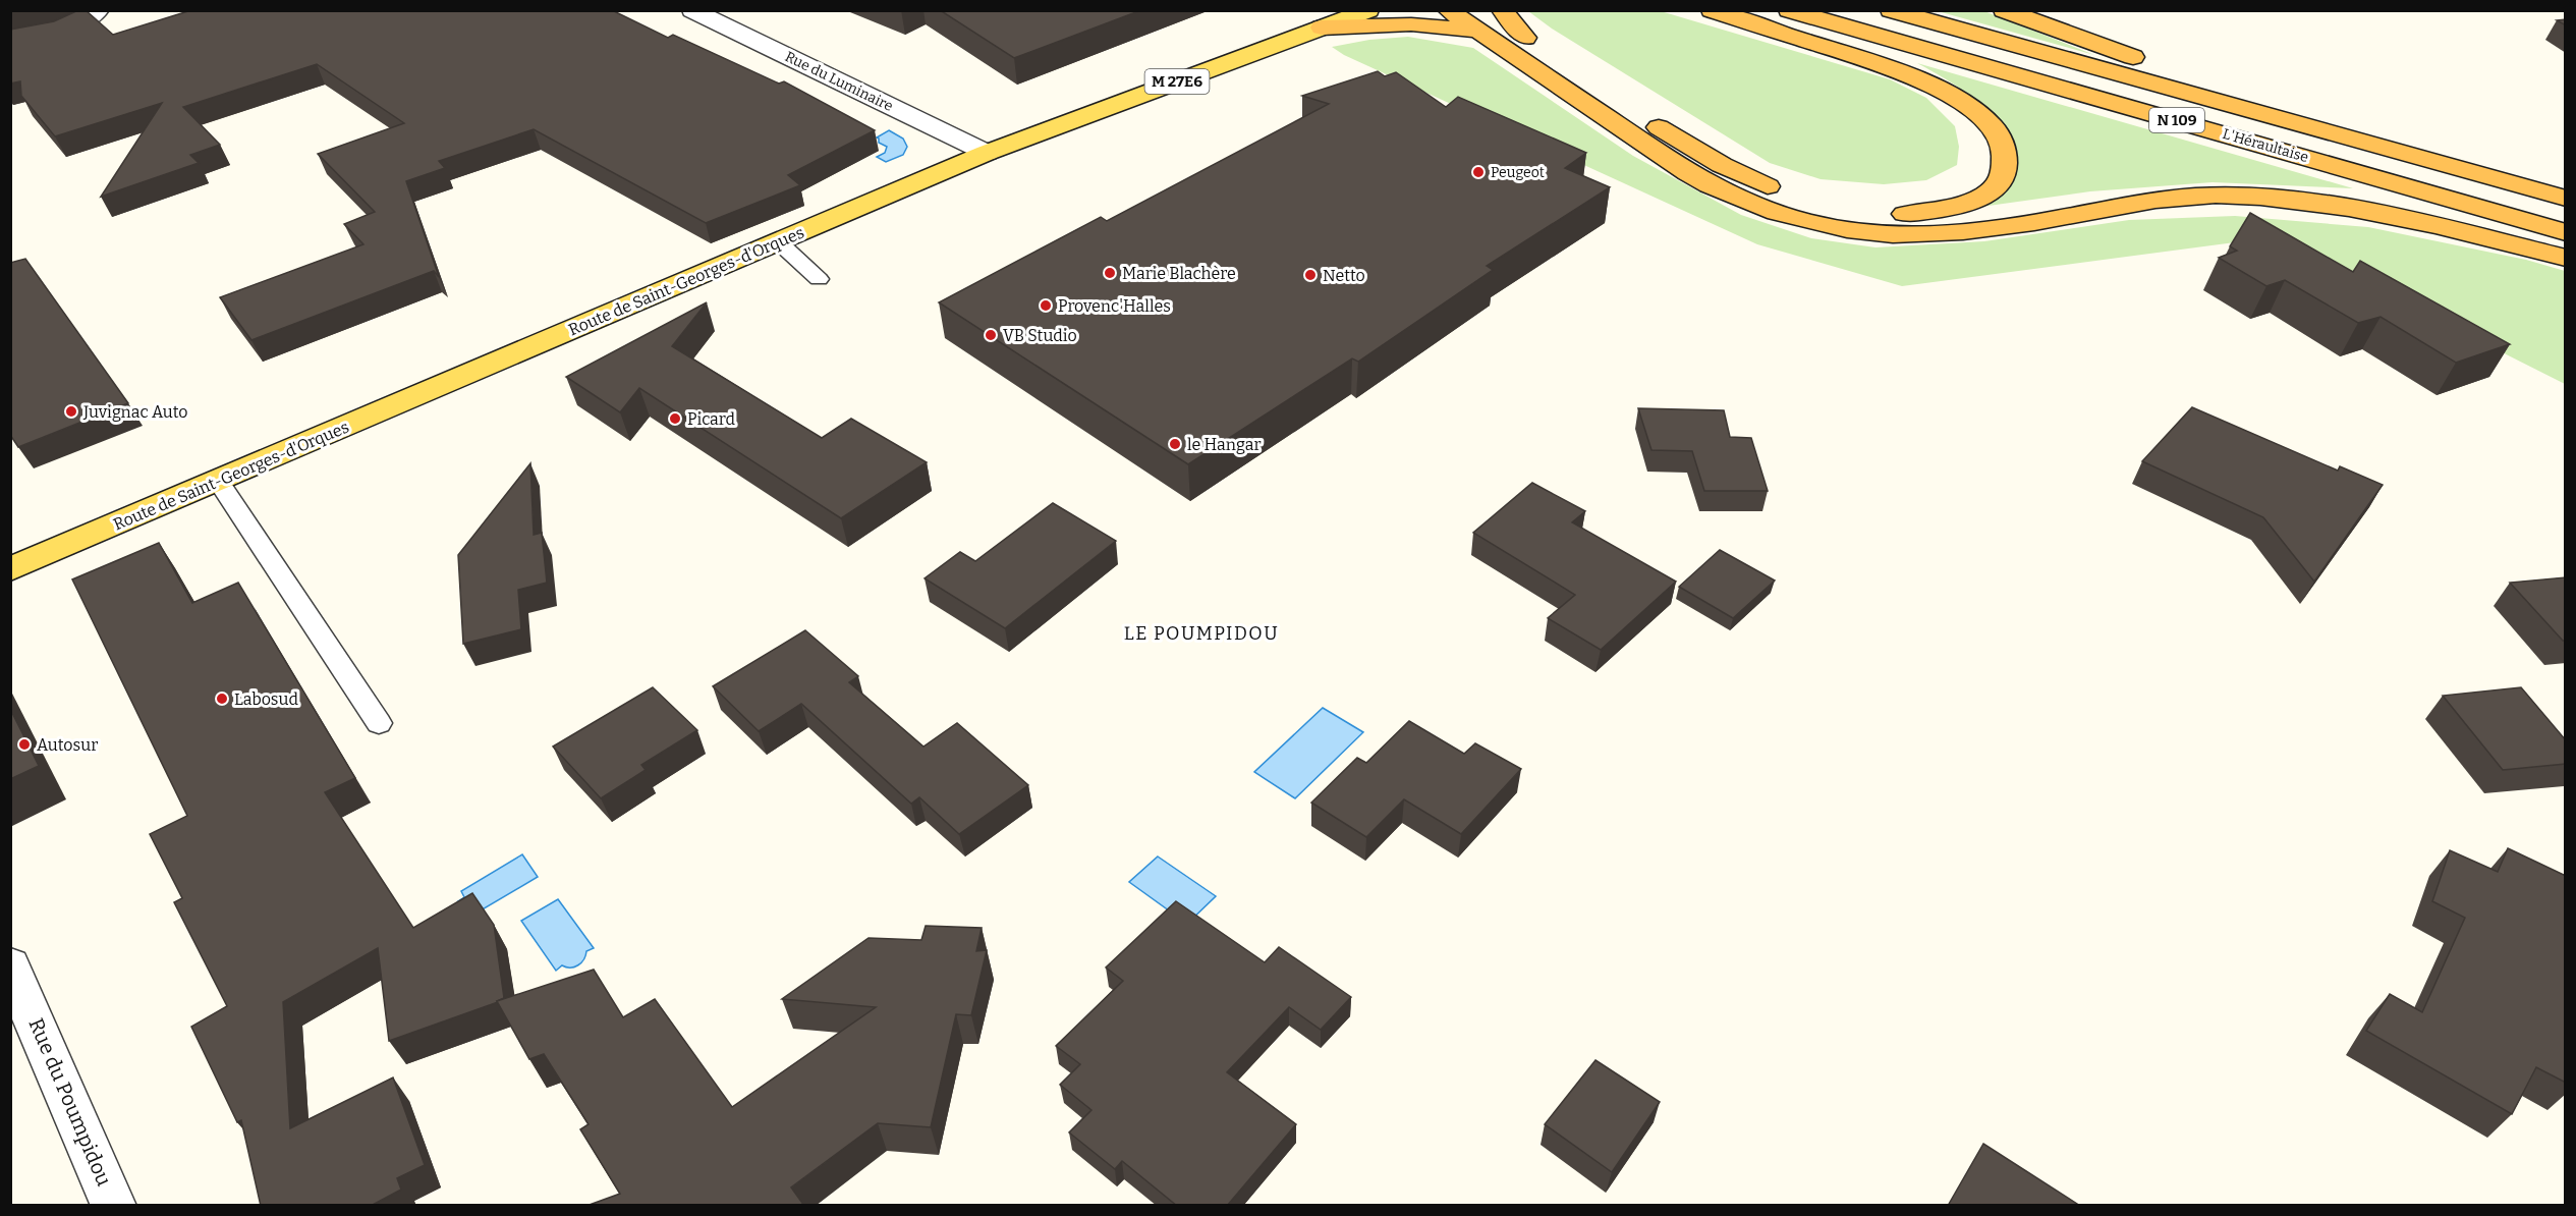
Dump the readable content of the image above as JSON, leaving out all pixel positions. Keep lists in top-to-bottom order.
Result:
{
  "streets": {
    "highway": ["N 109", "L'Héraultaise"],
    "main road": ["M 27E6", "Route de Saint-Georges-d'Orques"],
    "street": ["Rue du Luminaire", "Rue du Poumpidou"]
  },
  "crossings": [
    ["Rue du Luminaire", "Route de Saint-Georges-d'Orques"]
  ],
  "districts": ["LE POUMPIDOU"],
  "places": [
    "Peugeot",
    "Marie Blachère",
    "Netto",
    "Provenc'Halles",
    "VB Studio",
    "Juvignac Auto",
    "Picard",
    "le Hangar",
    "Labosud",
    "Autosur"
  ]
}
